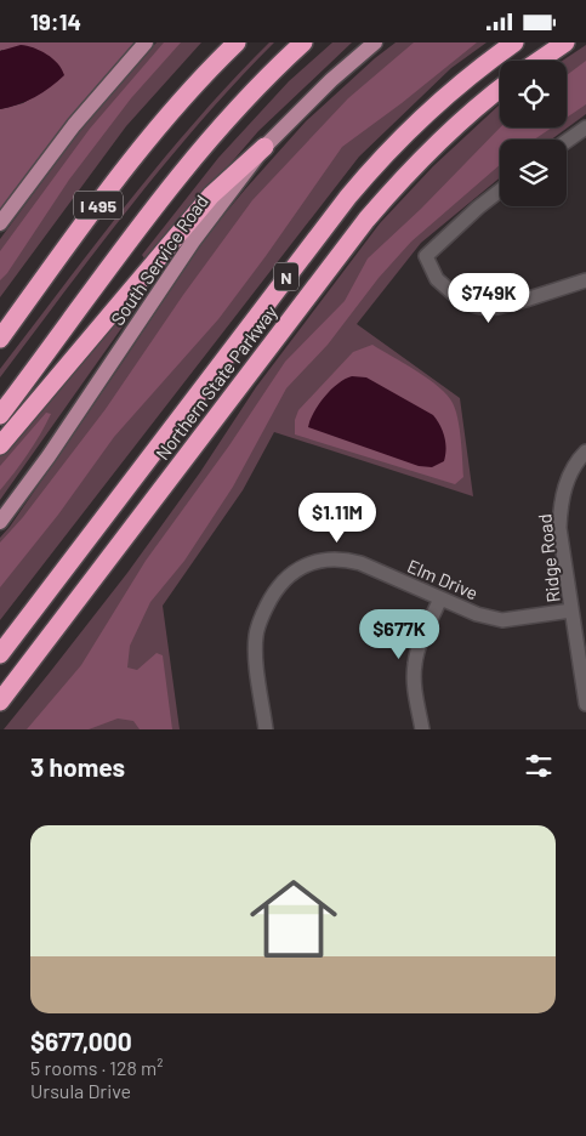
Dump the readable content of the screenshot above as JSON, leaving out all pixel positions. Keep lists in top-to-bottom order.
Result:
{
  "streets": {
    "highway": ["I 495", "N", "Northern State Parkway"],
    "main road": ["South Service Road"],
    "street": ["Ridge Road", "Elm Drive"]
  },
  "crossings": [
    ["Ridge Road", "Elm Drive"]
  ],
  "page": {
    "status": "19:14",
    "price": ["$749K", "$1.11M", "$677K"],
    "heading": "3 homes",
    "list": [
      {
        "name": "$677,000",
        "note": "5 rooms · 128 m² · Ursula Drive"
      }
    ]
  }
}
